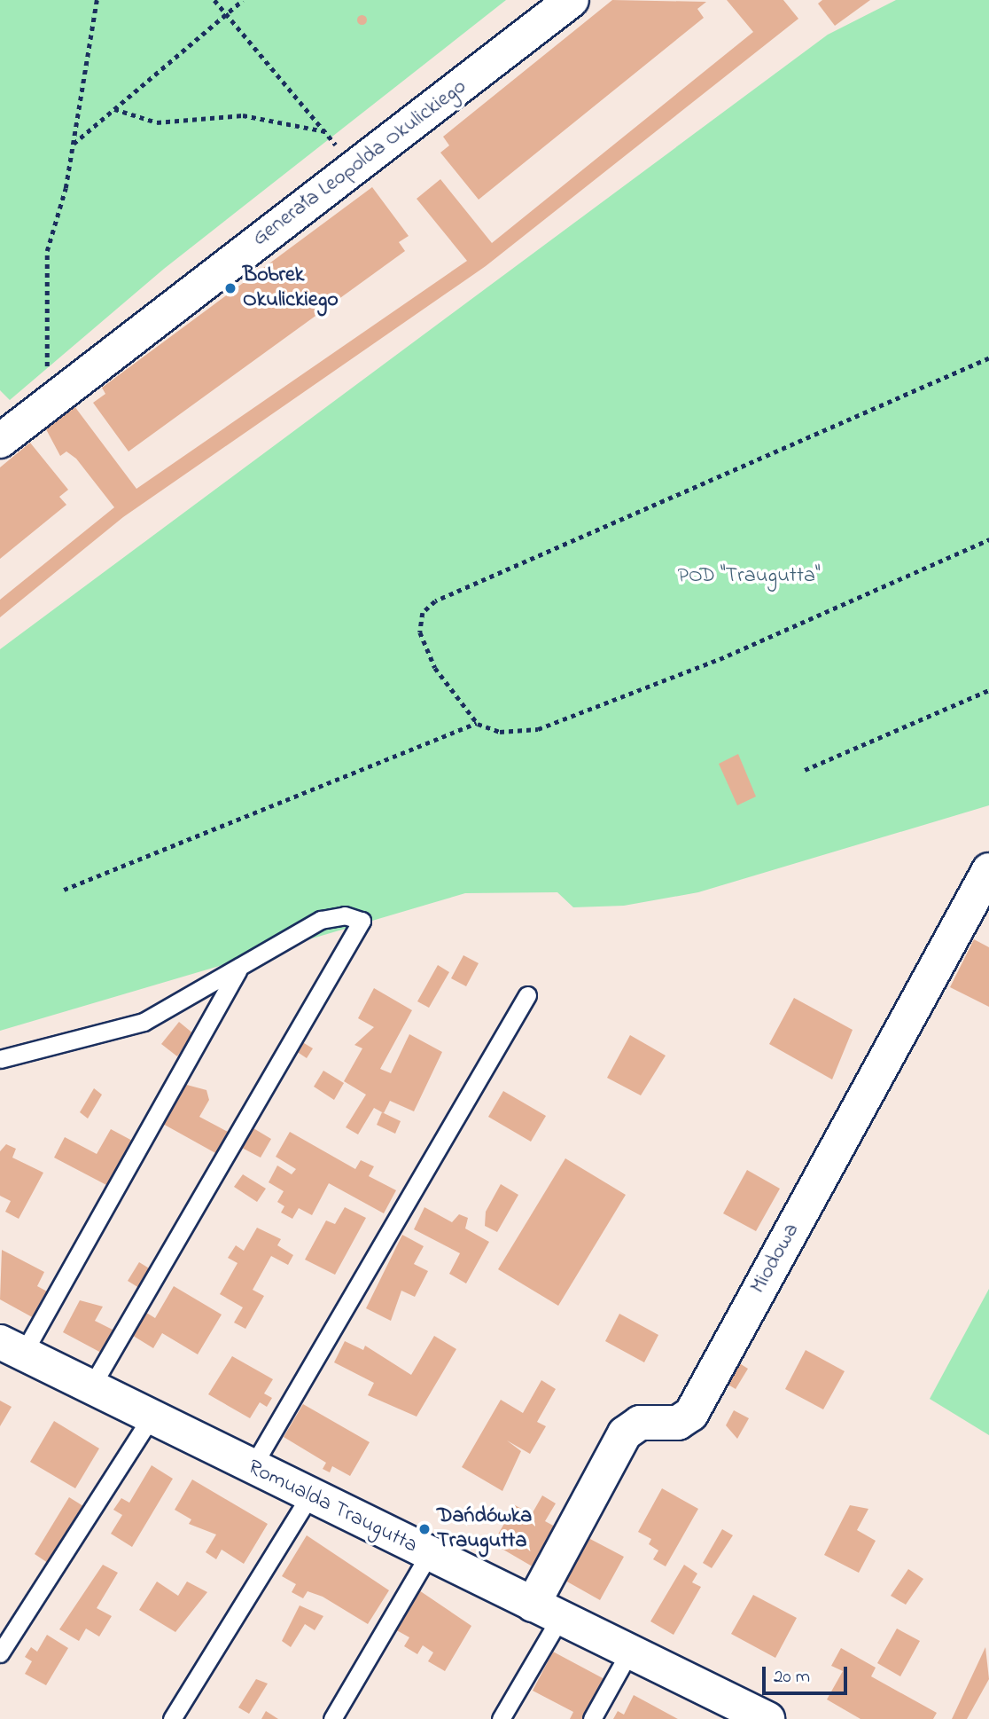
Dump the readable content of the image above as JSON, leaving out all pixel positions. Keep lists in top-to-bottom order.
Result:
{
  "streets": {
    "street": ["Generała Leopolda Okulickiego", "Miodowa", "Romualda Traugutta"]
  },
  "crossings": [
    ["Miodowa", "Romualda Traugutta"]
  ],
  "parks": ["POD \"Traugutta\""],
  "places": ["Bobrek Okulickiego", "Dańdówka Traugutta"],
  "scale_bar": "20 m"
}
